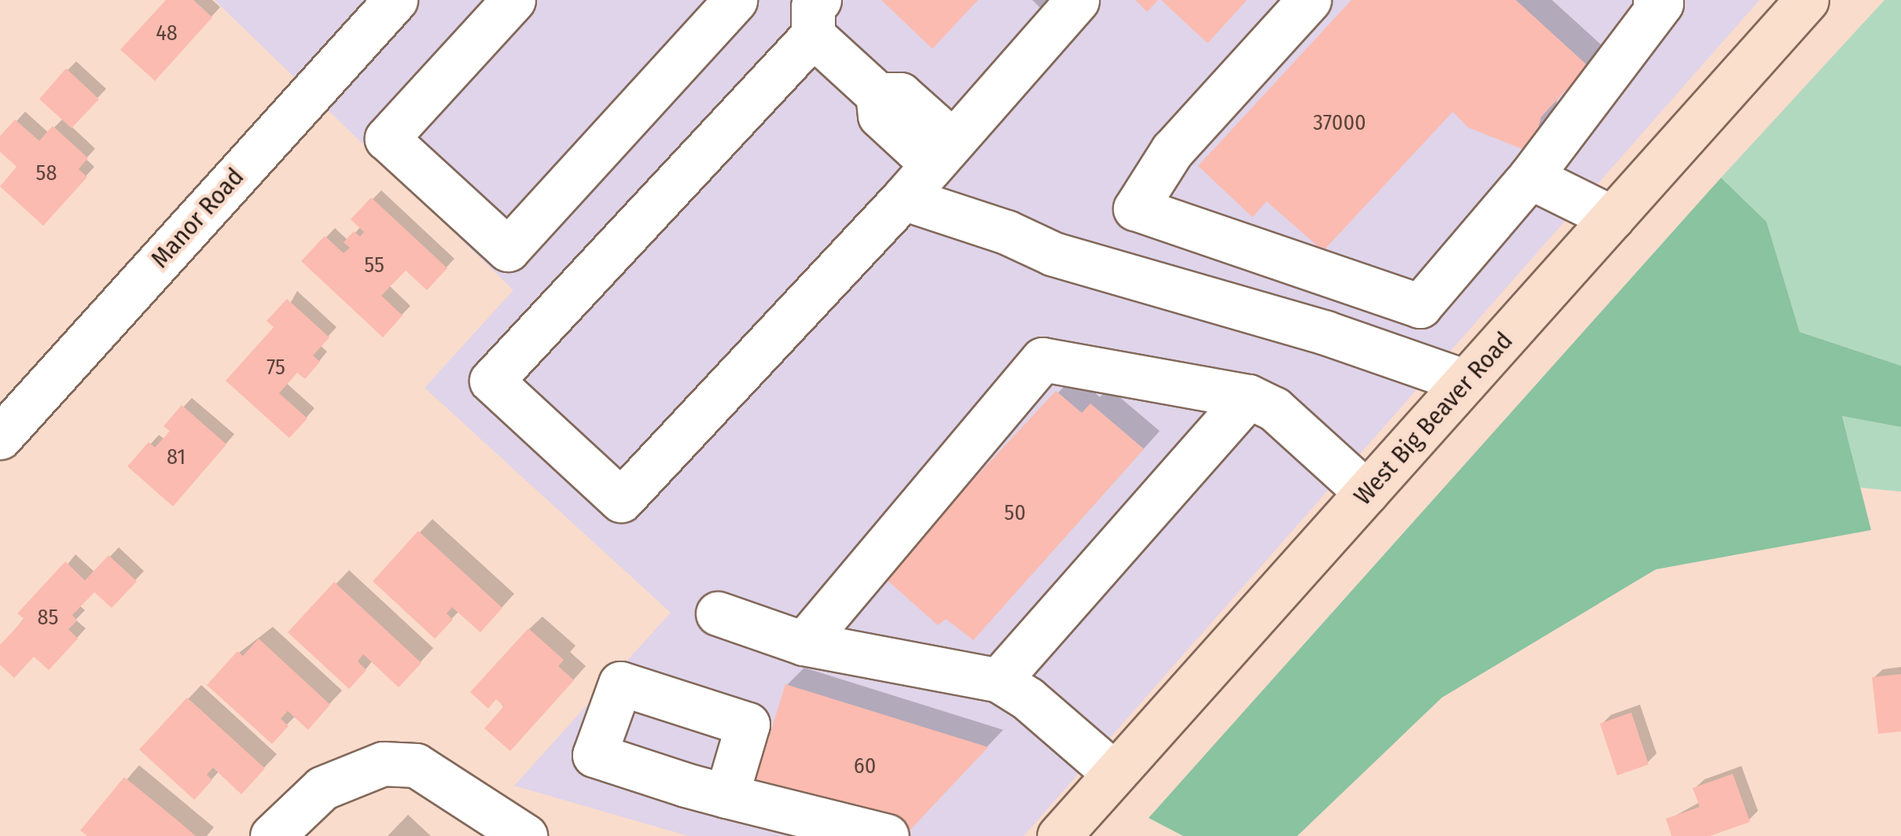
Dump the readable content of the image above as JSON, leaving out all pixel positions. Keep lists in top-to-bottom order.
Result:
{
  "streets": {
    "main road": ["West Big Beaver Road"],
    "street": ["Manor Road"]
  },
  "house_numbers": [
    "48",
    "37000",
    "58",
    "55",
    "75",
    "81",
    "50",
    "85",
    "60"
  ]
}
